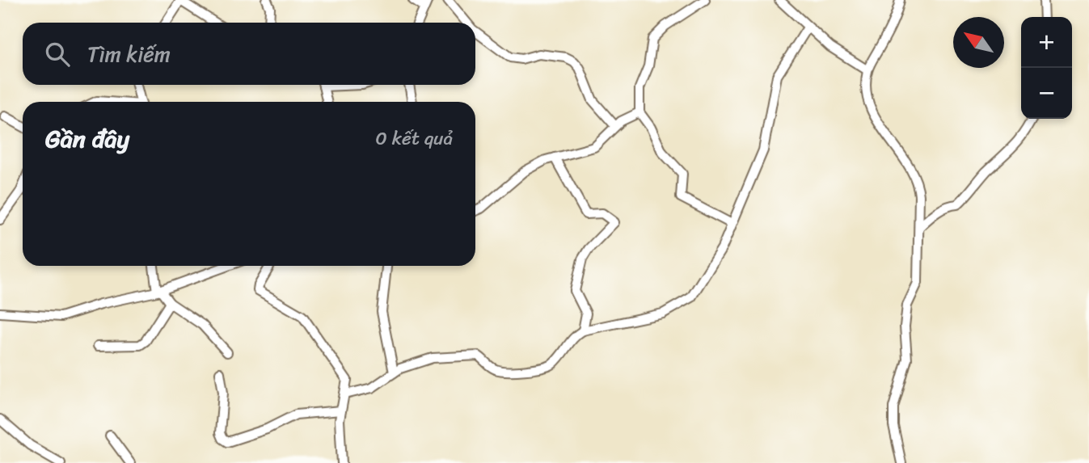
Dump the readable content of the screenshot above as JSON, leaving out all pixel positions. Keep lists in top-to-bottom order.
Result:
{
  "north": "top left",
  "page": {
    "map_buttons": ["+", "−"],
    "search": "Tìm kiếm",
    "heading": ["Gần đây", "0 kết quả"]
  }
}
